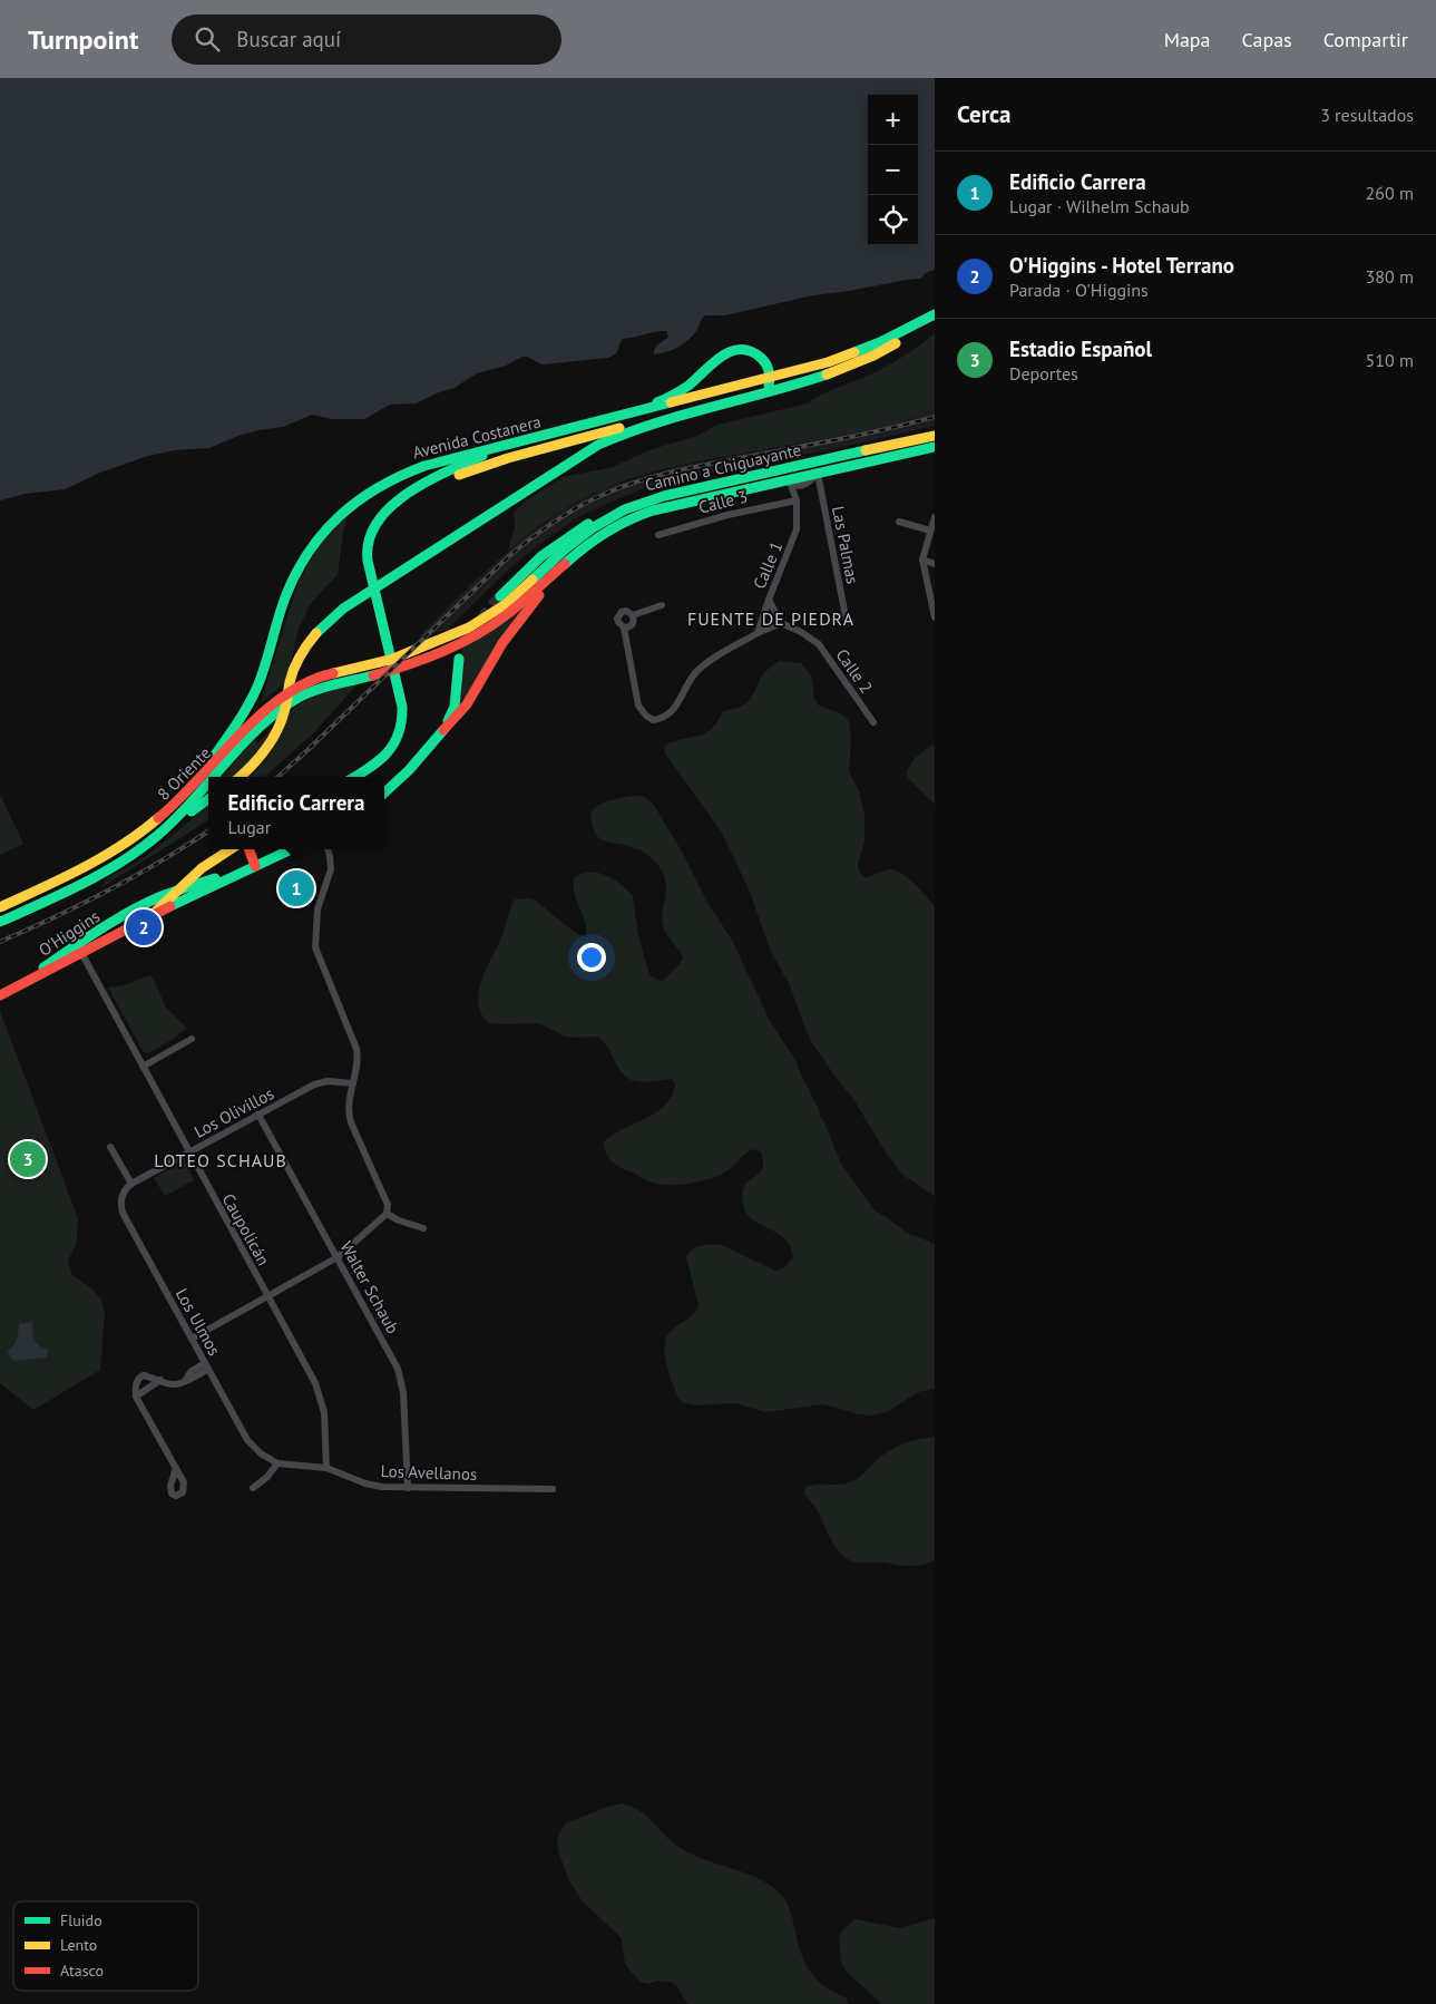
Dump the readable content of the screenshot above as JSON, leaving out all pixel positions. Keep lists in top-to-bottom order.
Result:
{
  "streets": {
    "main road": [
      "Avenida Costanera",
      "Camino a Chiguayante",
      "8 Oriente",
      "O'Higgins"
    ],
    "street": [
      "Calle 3",
      "Las Palmas",
      "Calle 1",
      "Calle 2",
      "Los Olivillos",
      "Caupolicán",
      "Walter Schaub",
      "Los Ulmos",
      "Los Avellanos"
    ]
  },
  "crossings": [
    ["Avenida Costanera", "8 Oriente"],
    ["Camino a Chiguayante", "Las Palmas"],
    ["Camino a Chiguayante", "Calle 1"],
    ["Camino a Chiguayante", "8 Oriente"],
    ["Calle 3", "Calle 1"],
    ["O'Higgins", "Caupolicán"],
    ["Los Olivillos", "Caupolicán"],
    ["Los Olivillos", "Walter Schaub"],
    ["Los Olivillos", "Los Ulmos"],
    ["Caupolicán", "Los Avellanos"],
    ["Walter Schaub", "Los Avellanos"],
    ["Los Ulmos", "Los Avellanos"]
  ],
  "districts": ["FUENTE DE PIEDRA", "LOTEO SCHAUB"],
  "legend": ["Fluido", "Lento", "Atasco"],
  "page": {
    "header": "Turnpoint",
    "search": "Buscar aquí",
    "nav": ["Mapa", "Capas", "Compartir"],
    "heading": ["Cerca", "3 resultados"],
    "map_buttons": ["+", "−"],
    "list": [
      {
        "mark": "1",
        "name": "Edificio Carrera",
        "note": "Lugar · Wilhelm Schaub",
        "value": "260 m"
      },
      {
        "mark": "2",
        "name": "O'Higgins - Hotel Terrano",
        "note": "Parada · O'Higgins",
        "value": "380 m"
      },
      {
        "mark": "3",
        "name": "Estadio Español",
        "note": "Deportes",
        "value": "510 m"
      }
    ],
    "popup": ["Edificio Carrera", "Lugar"],
    "pins": ["1", "2", "3"]
  }
}
